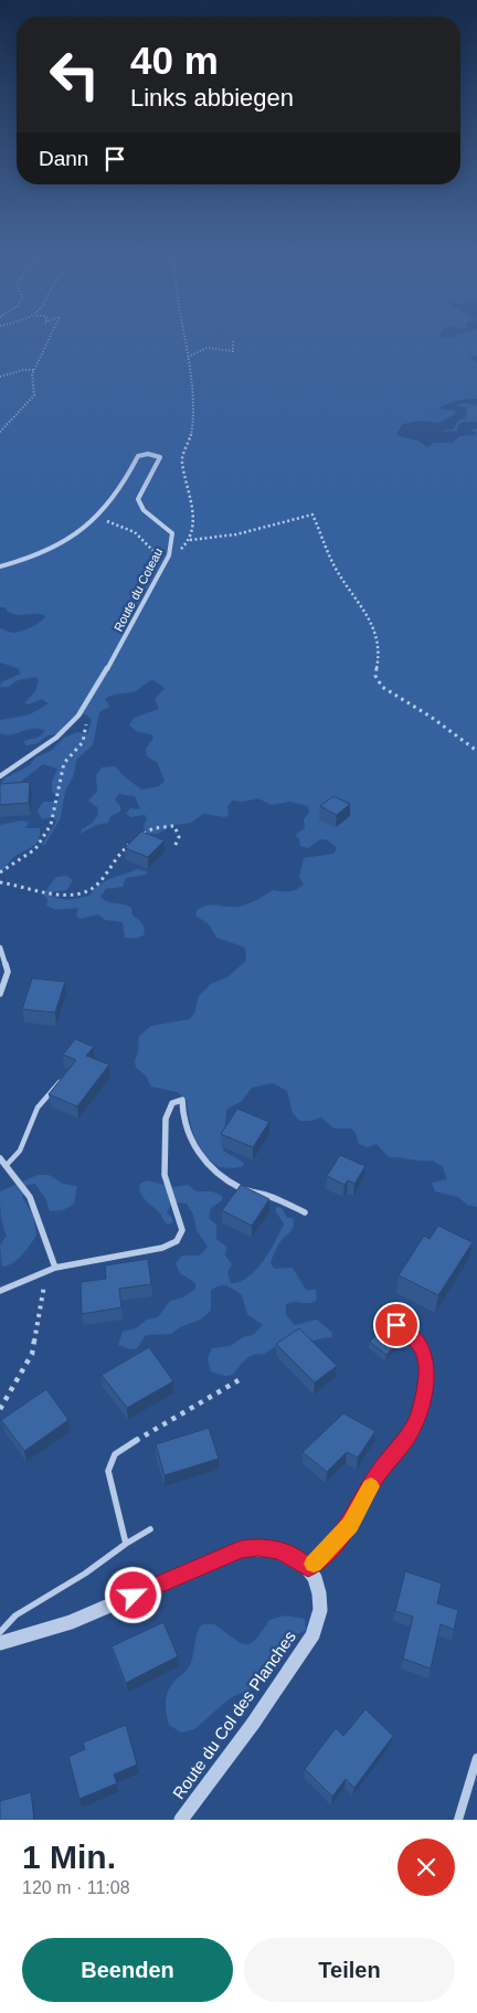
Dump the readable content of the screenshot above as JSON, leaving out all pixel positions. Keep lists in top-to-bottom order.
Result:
{
  "streets": {
    "street": ["Route du Coteau", "Route du Col des Planches"]
  },
  "page": {
    "turn": ["40 m", "Links abbiegen"],
    "then": "Dann",
    "heading": ["1 Min.", "120 m · 11:08"],
    "buttons": ["Beenden", "Teilen"]
  }
}
